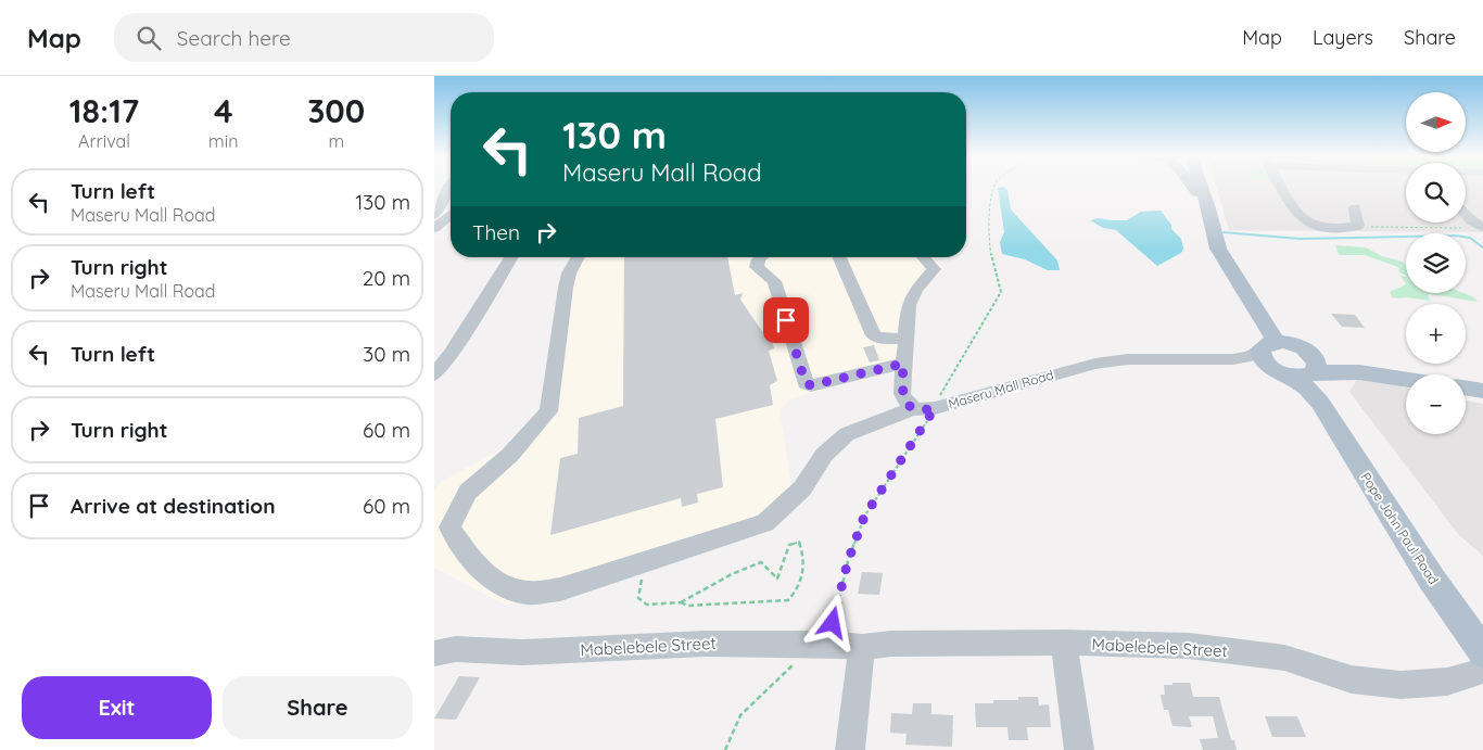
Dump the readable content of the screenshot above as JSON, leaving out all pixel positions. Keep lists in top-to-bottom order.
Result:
{
  "streets": {
    "main road": ["Pope John Paul Road"],
    "street": ["Maseru Mall Road", "Mabelebele Street"]
  },
  "crossings": [
    ["Maseru Mall Road", "Pope John Paul Road"]
  ],
  "north": "right",
  "page": {
    "header": "Map",
    "search": "Search here",
    "nav": ["Map", "Layers", "Share"],
    "eta": [
      "18:17",
      "Arrival",
      "4",
      "min",
      "300",
      "m"
    ],
    "map_buttons": ["+", "−"],
    "turn": ["130 m", "Maseru Mall Road"],
    "list": [
      {
        "name": "Turn left",
        "note": "Maseru Mall Road",
        "value": "130 m"
      },
      {
        "name": "Turn right",
        "note": "Maseru Mall Road",
        "value": "20 m"
      },
      {
        "name": "Turn left",
        "value": "30 m"
      },
      {
        "name": "Turn right",
        "value": "60 m"
      },
      {
        "name": "Arrive at destination",
        "value": "60 m"
      }
    ],
    "then": "Then",
    "buttons": ["Exit", "Share"]
  }
}
